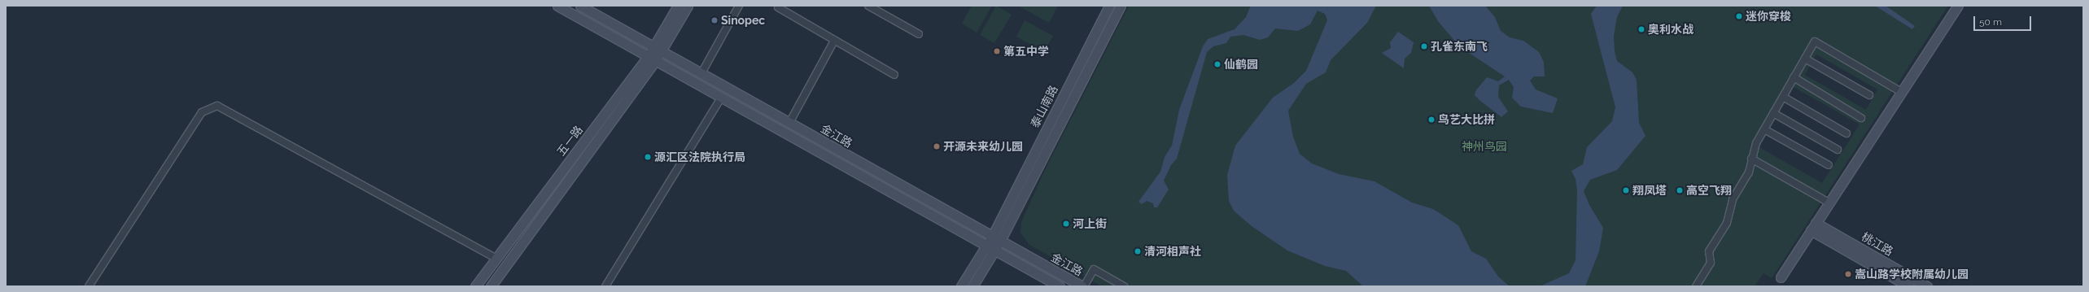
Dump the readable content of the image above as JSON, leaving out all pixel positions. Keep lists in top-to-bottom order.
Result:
{
  "streets": {
    "street": [
      "泰山南路",
      "金江路",
      "五一路",
      "桃江路"
    ]
  },
  "crossings": [
    ["泰山南路", "金江路"],
    ["金江路", "五一路"]
  ],
  "parks": ["神州鸟园"],
  "places": [
    "迷你穿梭",
    "Sinopec",
    "奥利水战",
    "孔雀东南飞",
    "第五中学",
    "仙鹤园",
    "鸟艺大比拼",
    "开源未来幼儿园",
    "源汇区法院执行局",
    "翔凤塔",
    "高空飞翔",
    "河上街",
    "清河相声社",
    "嵩山路学校附属幼儿园"
  ],
  "scale_bar": "50 m"
}
